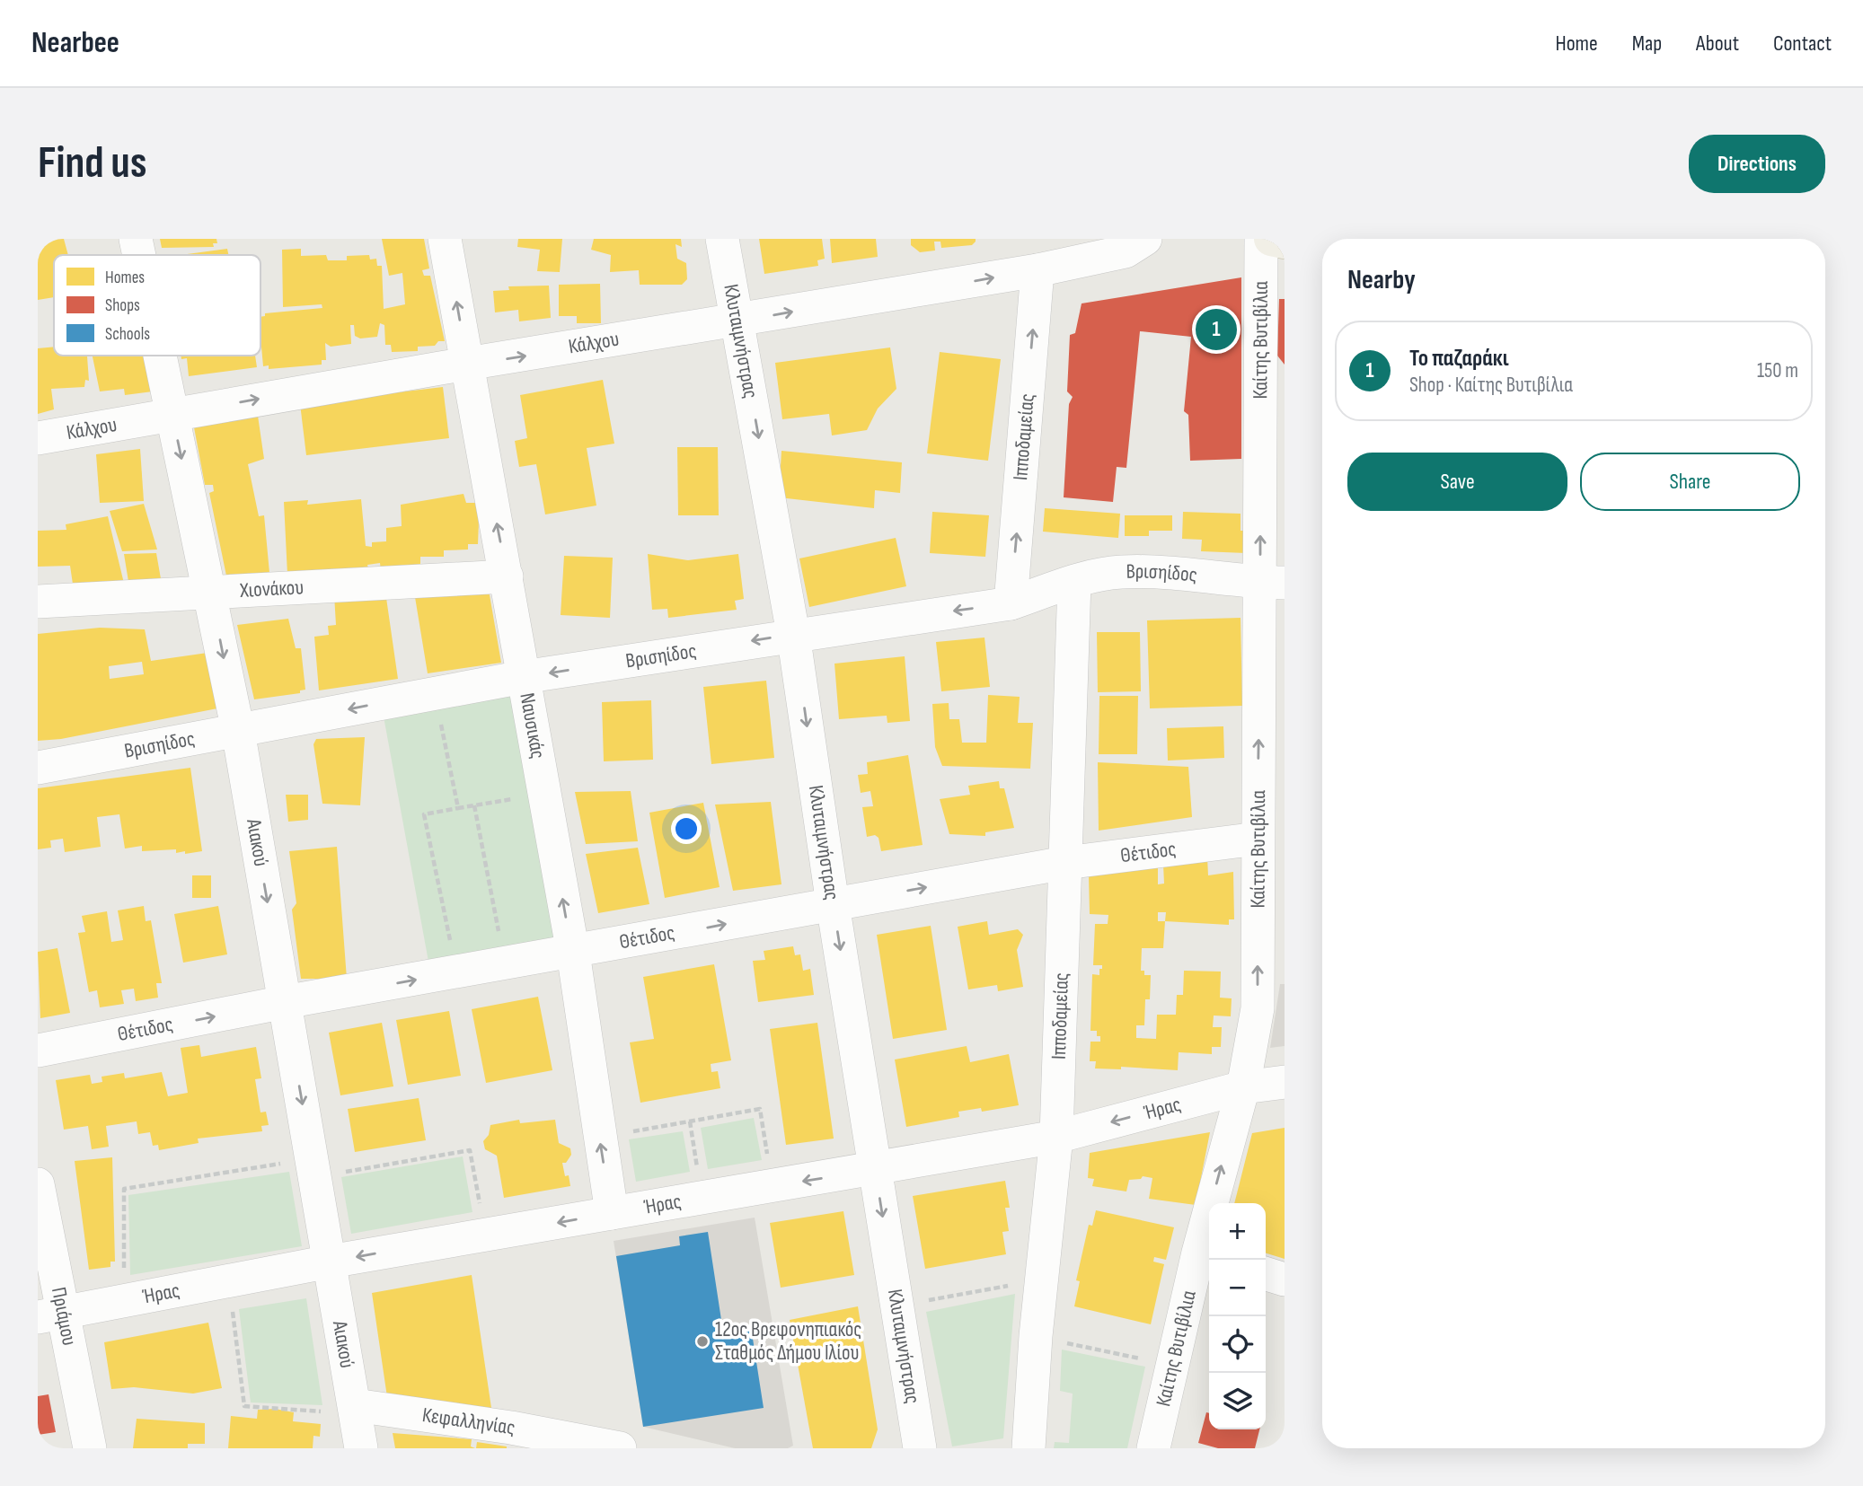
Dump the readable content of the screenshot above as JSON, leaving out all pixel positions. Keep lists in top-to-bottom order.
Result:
{
  "streets": {
    "street": [
      "Κλυταιμνήστρας",
      "Καίτης Βυτιβίλια",
      "Κάλχου",
      "Ιπποδαμείας",
      "Βρισηίδος",
      "Χιονάκου",
      "Ναυσικάς",
      "Αιακού",
      "Θέτιδος",
      "Ήρας",
      "Πριάμου",
      "Κεφαλληνίας"
    ]
  },
  "crossings": [
    ["Κλυταιμνήστρας", "Κάλχου"],
    ["Κλυταιμνήστρας", "Βρισηίδος"],
    ["Κλυταιμνήστρας", "Θέτιδος"],
    ["Κλυταιμνήστρας", "Ήρας"],
    ["Καίτης Βυτιβίλια", "Βρισηίδος"],
    ["Καίτης Βυτιβίλια", "Θέτιδος"],
    ["Καίτης Βυτιβίλια", "Ήρας"],
    ["Κάλχου", "Ιπποδαμείας"],
    ["Κάλχου", "Ναυσικάς"],
    ["Κάλχου", "Αιακού"],
    ["Ιπποδαμείας", "Βρισηίδος"],
    ["Ιπποδαμείας", "Θέτιδος"],
    ["Ιπποδαμείας", "Ήρας"],
    ["Βρισηίδος", "Ναυσικάς"],
    ["Βρισηίδος", "Αιακού"],
    ["Χιονάκου", "Ναυσικάς"],
    ["Χιονάκου", "Αιακού"],
    ["Ναυσικάς", "Θέτιδος"],
    ["Ναυσικάς", "Ήρας"],
    ["Αιακού", "Θέτιδος"],
    ["Αιακού", "Ήρας"],
    ["Αιακού", "Κεφαλληνίας"],
    ["Ήρας", "Πριάμου"]
  ],
  "one_way": [
    "Κλυταιμνήστρας",
    "Καίτης Βυτιβίλια",
    "Κάλχου",
    "Βρισηίδος",
    "Ναυσικάς",
    "Αιακού",
    "Θέτιδος",
    "Ήρας"
  ],
  "places": ["12ος Βρεφονηπιακός Σταθμός Δήμου Ιλίου"],
  "legend": ["Homes", "Shops", "Schools"],
  "page": {
    "header": "Nearbee",
    "nav": [
      "Home",
      "Map",
      "About",
      "Contact"
    ],
    "buttons": [
      "Directions",
      ["Save", "Share"]
    ],
    "title": "Find us",
    "heading": "Nearby",
    "pins": "1",
    "list": [
      {
        "mark": "1",
        "name": "Το παζαράκι",
        "note": "Shop · Καίτης Βυτιβίλια",
        "value": "150 m"
      }
    ],
    "map_buttons": ["+", "−"]
  }
}
